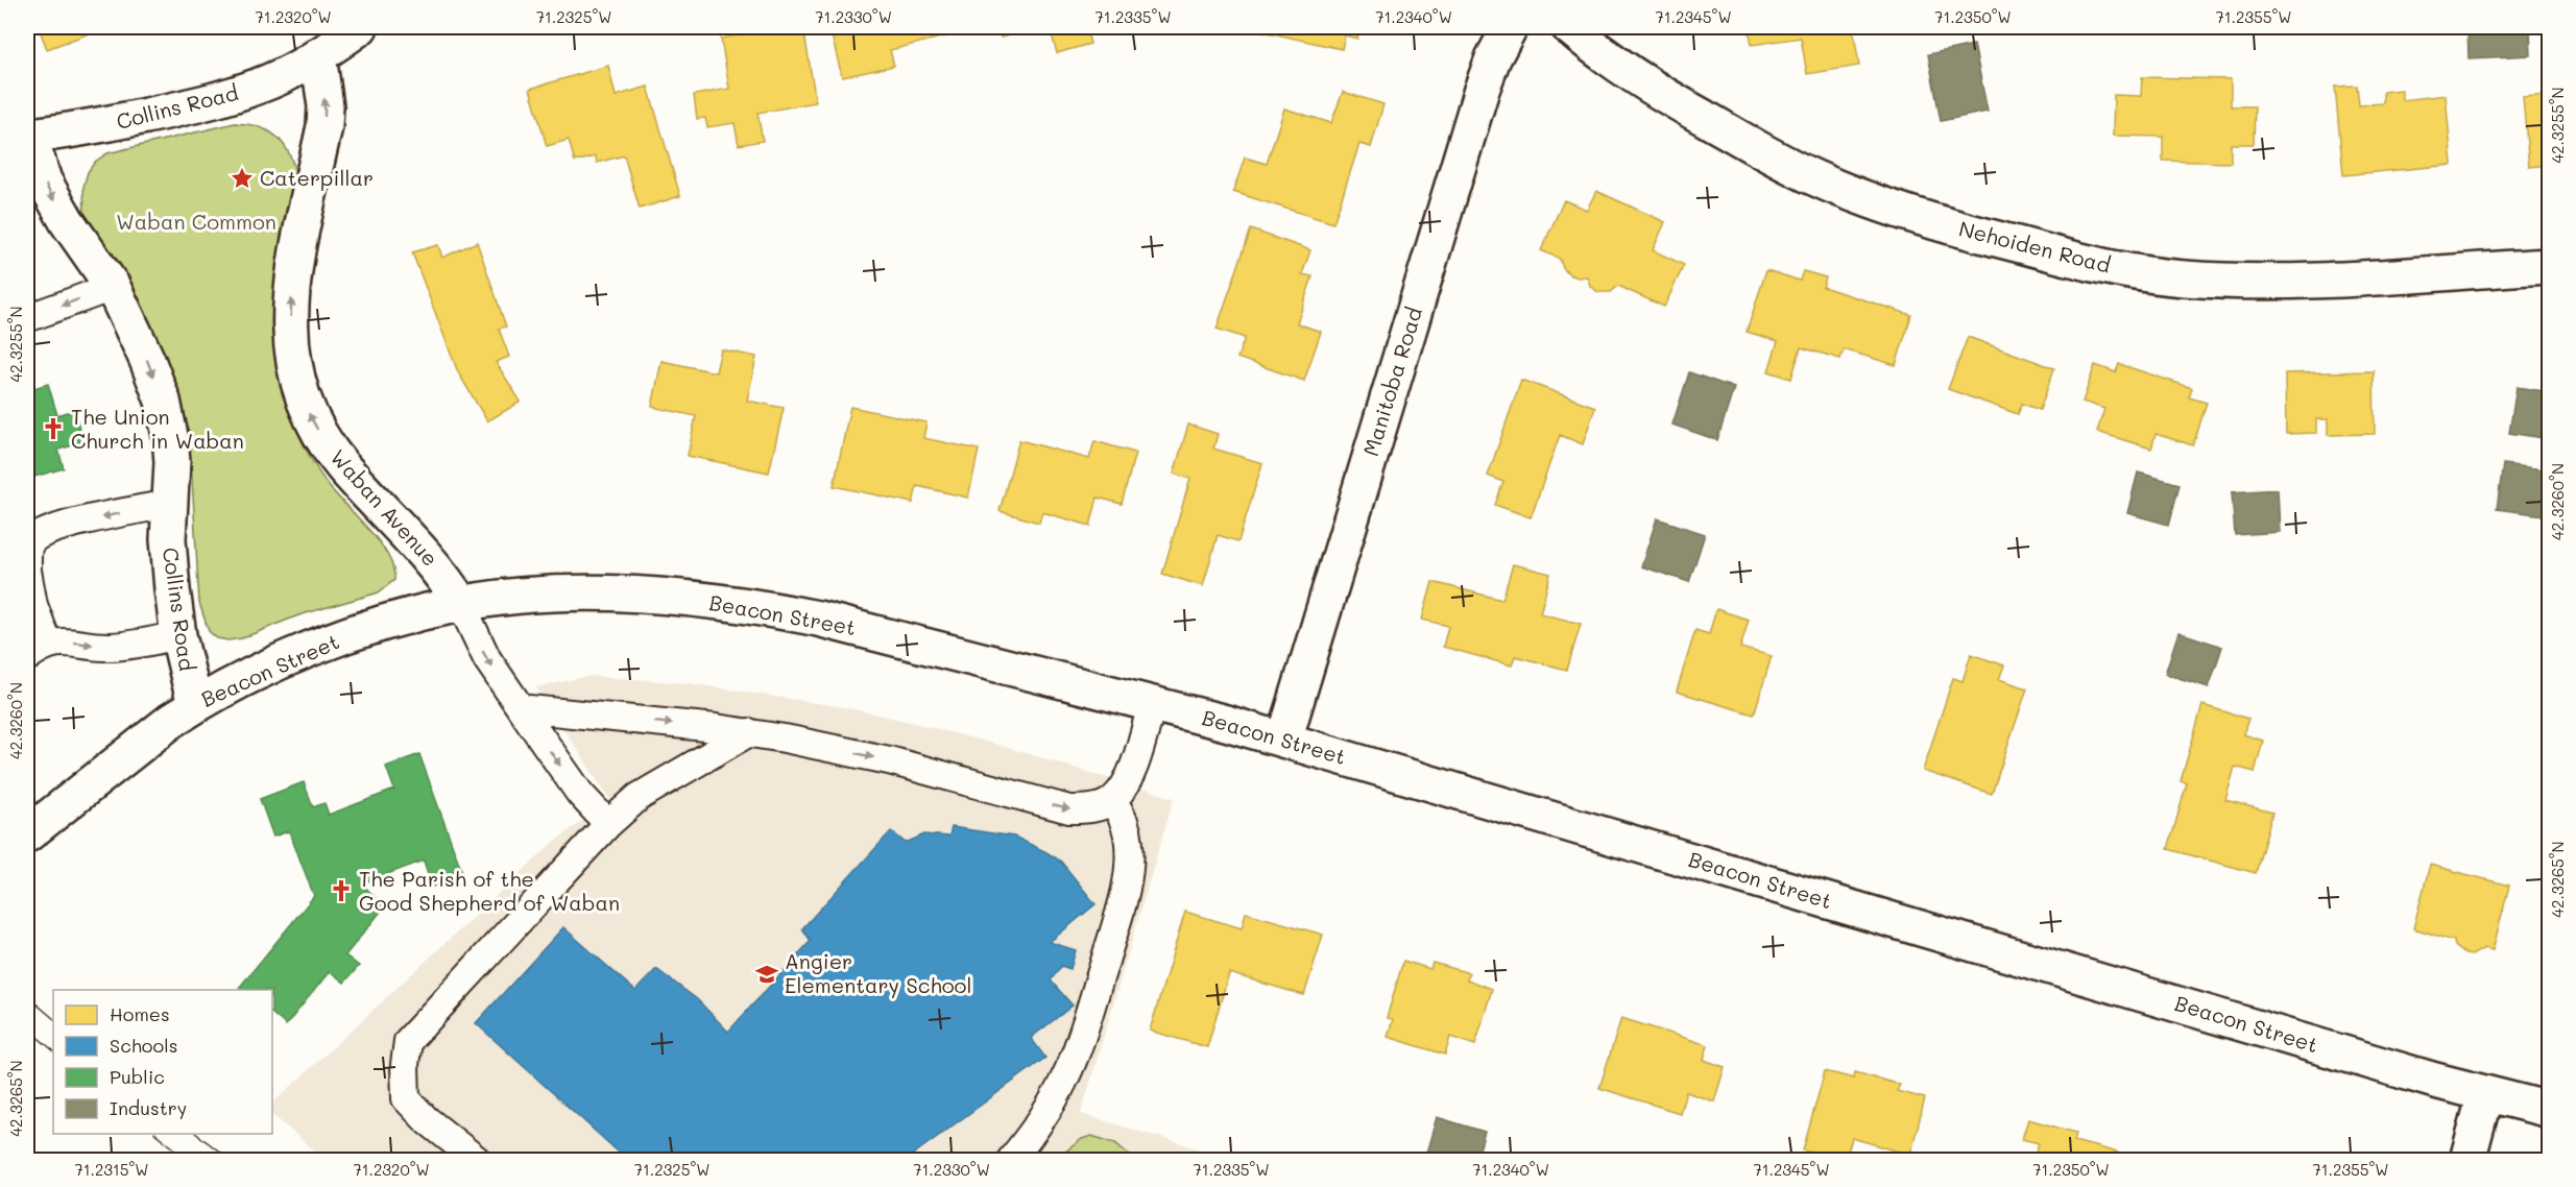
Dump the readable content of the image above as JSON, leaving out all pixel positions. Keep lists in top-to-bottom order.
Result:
{
  "streets": {
    "street": [
      "Collins Road",
      "Nehoiden Road",
      "Manitoba Road",
      "Waban Avenue",
      "Beacon Street"
    ]
  },
  "crossings": [
    ["Collins Road", "Waban Avenue"],
    ["Collins Road", "Beacon Street"],
    ["Manitoba Road", "Beacon Street"],
    ["Waban Avenue", "Beacon Street"]
  ],
  "one_way": ["Collins Road", "Waban Avenue"],
  "parks": ["Waban Common"],
  "places": {
    "place": ["Caterpillar"],
    "church": ["The Union Church in Waban", "The Parish of the Good Shepherd of Waban"],
    "school or university": ["Angier Elementary School"]
  },
  "legend": [
    "Homes",
    "Schools",
    "Public",
    "Industry"
  ],
  "coordinates": [
    "71.2320°W",
    "71.2325°W",
    "71.2330°W",
    "71.2335°W",
    "71.2340°W",
    "71.2345°W",
    "71.2350°W",
    "71.2355°W",
    "42.3255°N",
    "42.3260°N",
    "42.3265°N",
    "71.2315°W"
  ]
}
